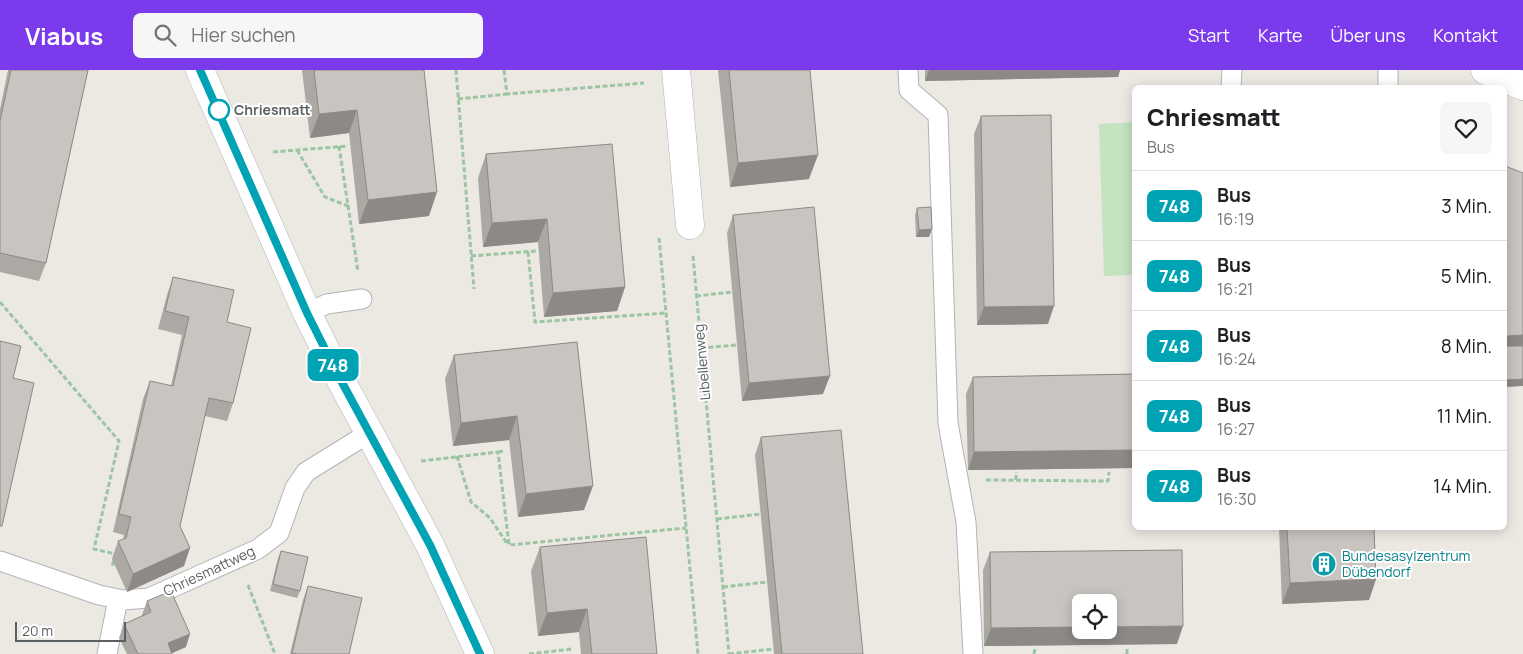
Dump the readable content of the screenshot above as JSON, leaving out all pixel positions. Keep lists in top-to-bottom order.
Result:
{
  "streets": {
    "lane": ["Chriesmattweg"],
    "path": ["Libellenweg"]
  },
  "places": {
    "other": ["Chriesmatt"],
    "building": ["Bundesasylzentrum Dübendorf"]
  },
  "lines": ["bus line 748"],
  "scale_bar": "20 m",
  "page": {
    "header": "Viabus",
    "search": "Hier suchen",
    "nav": [
      "Start",
      "Karte",
      "Über uns",
      "Kontakt"
    ],
    "on_map": "748",
    "heading": ["Chriesmatt", "Bus"],
    "list": [
      {
        "mark": "748",
        "name": "Bus",
        "note": "16:19",
        "value": "3 Min."
      },
      {
        "mark": "748",
        "name": "Bus",
        "note": "16:21",
        "value": "5 Min."
      },
      {
        "mark": "748",
        "name": "Bus",
        "note": "16:24",
        "value": "8 Min."
      },
      {
        "mark": "748",
        "name": "Bus",
        "note": "16:27",
        "value": "11 Min."
      },
      {
        "mark": "748",
        "name": "Bus",
        "note": "16:30",
        "value": "14 Min."
      }
    ],
    "scale": "20 m"
  }
}
